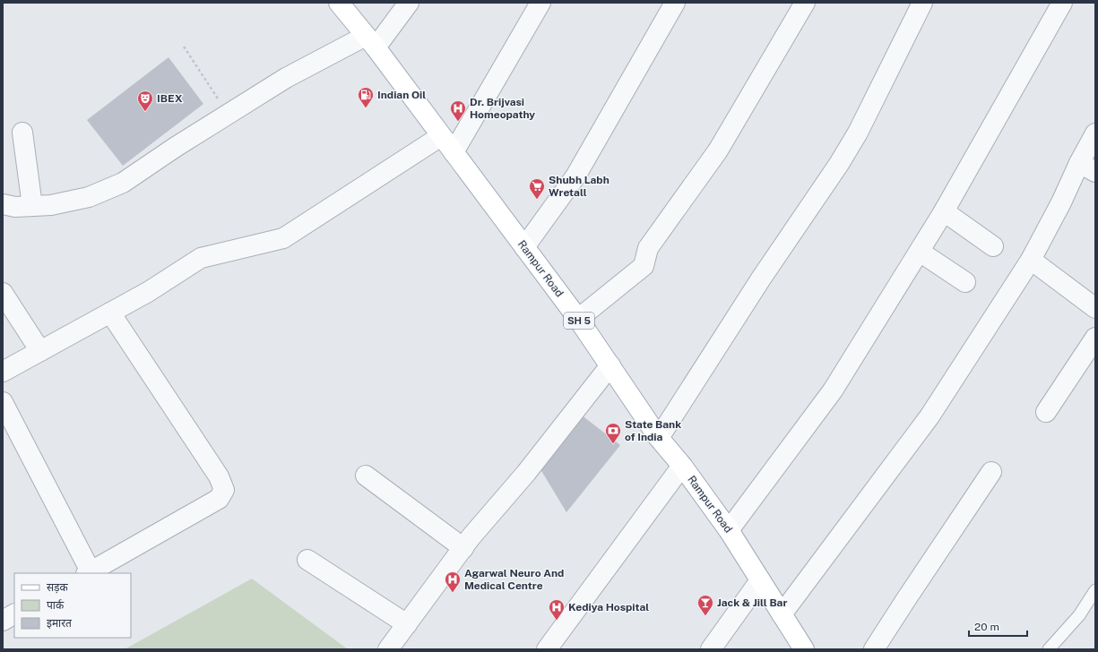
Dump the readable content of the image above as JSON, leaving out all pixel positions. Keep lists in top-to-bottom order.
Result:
{
  "streets": {
    "main road": ["Rampur Road", "SH 5"]
  },
  "places": {
    "fuel station": ["Indian Oil"],
    "theatre": ["IBEX"],
    "hospital": ["Dr. Brijvasi Homeopathy", "Agarwal Neuro And Medical Centre", "Kediya Hospital"],
    "supermarket": ["Shubh Labh Wretall"],
    "bank": ["State Bank of India"],
    "bar": ["Jack & Jill Bar"]
  },
  "legend": ["सड़क", "पार्क", "इमारत"],
  "scale_bar": "20 m"
}
